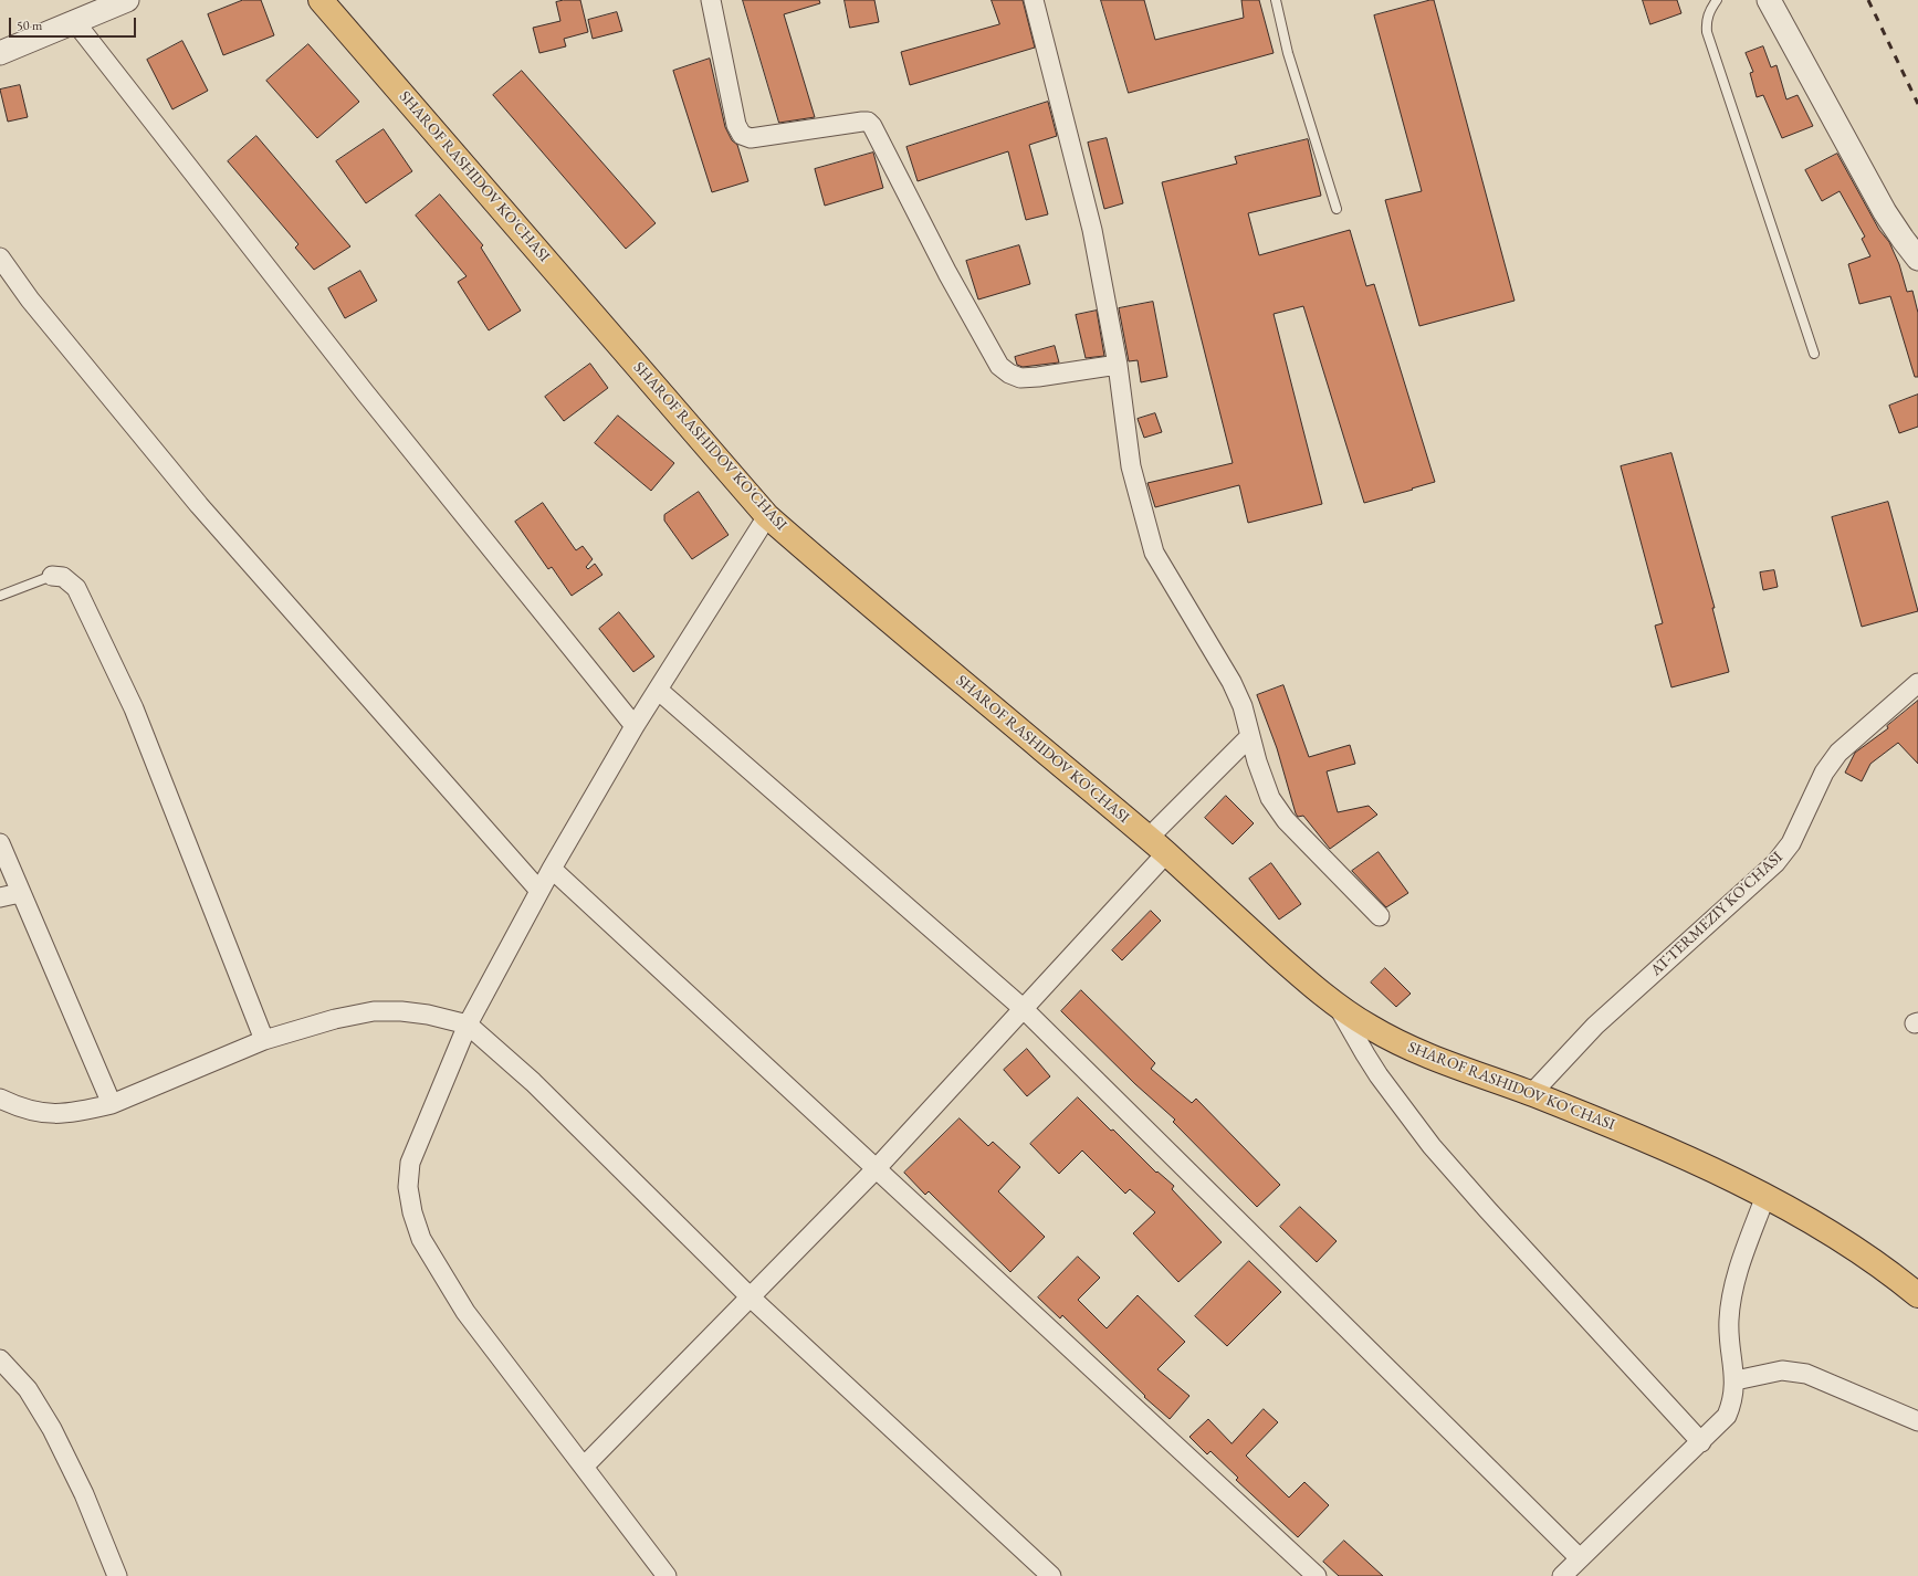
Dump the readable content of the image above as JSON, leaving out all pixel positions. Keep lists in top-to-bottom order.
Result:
{
  "streets": {
    "main road": ["SHAROF RASHIDOV KO'CHASI"],
    "street": ["AT-TERMEZIY KO'CHASI"]
  },
  "crossings": [
    ["SHAROF RASHIDOV KO'CHASI", "AT-TERMEZIY KO'CHASI"]
  ],
  "scale_bar": "50 m"
}
